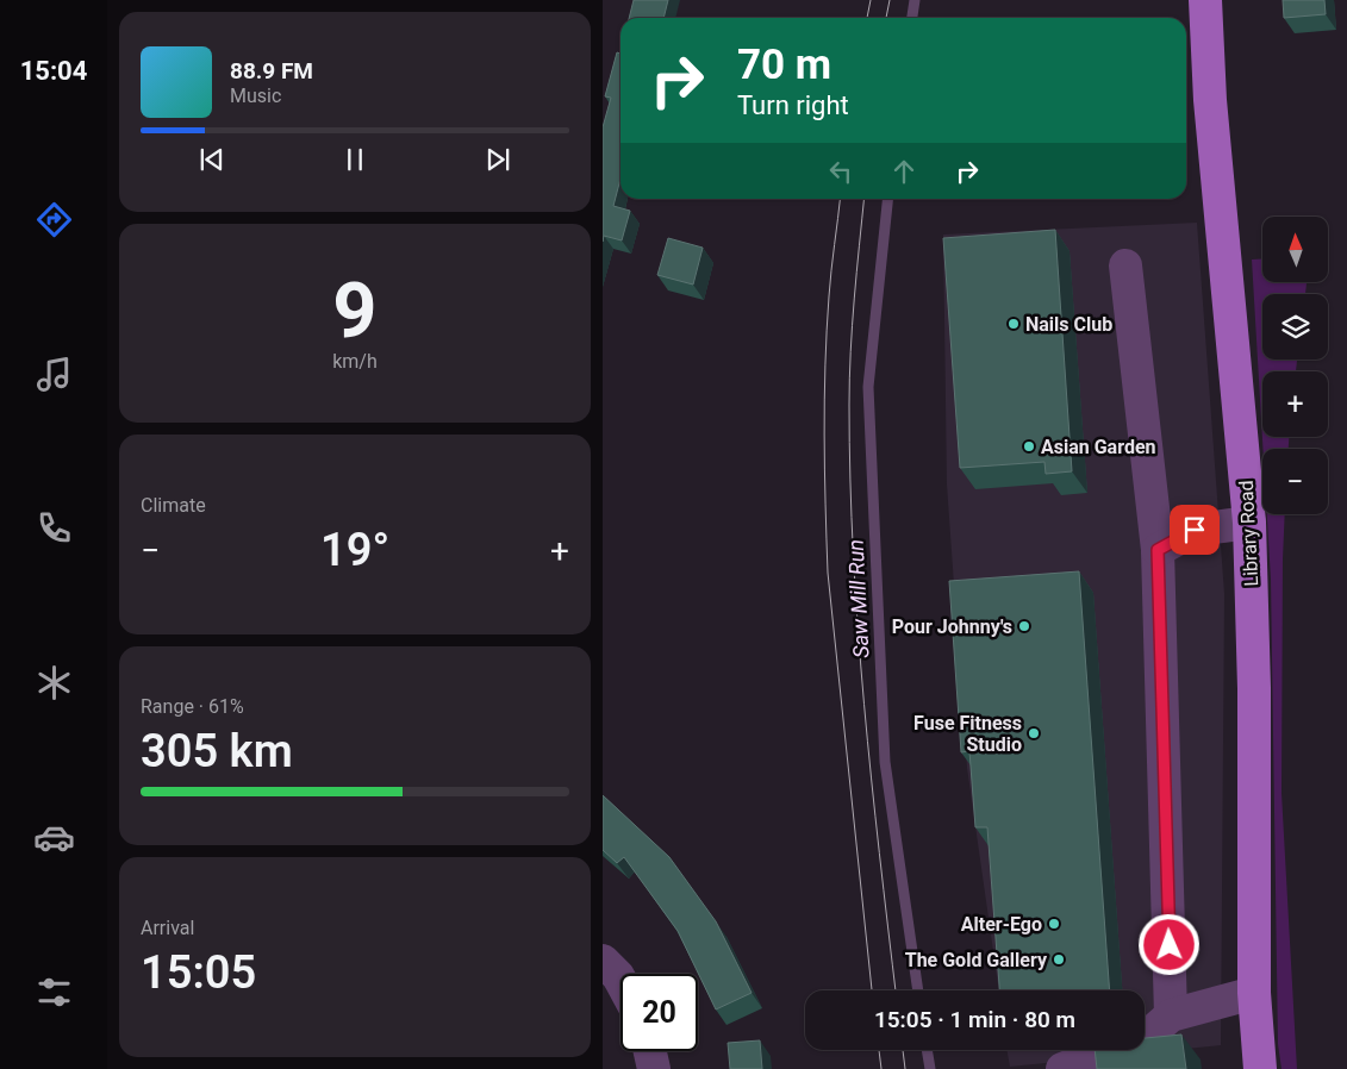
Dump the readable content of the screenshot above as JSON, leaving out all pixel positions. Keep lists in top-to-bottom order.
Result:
{
  "streets": {
    "main road": ["Library Road"]
  },
  "water": ["Saw Mill Run"],
  "places": [
    "Nails Club",
    "Asian Garden",
    "Pour Johnny's",
    "Fuse Fitness Studio",
    "Alter-Ego",
    "The Gold Gallery"
  ],
  "north": "top",
  "page": {
    "tabs": "15:04",
    "turn": ["70 m", "Turn right"],
    "song": ["88.9 FM", "Music"],
    "map_buttons": ["+", "−"],
    "tile": [
      ["9", "km/h"],
      "Climate",
      ["Range · 61%", "305 km"],
      ["Arrival", "15:05"]
    ],
    "heat": ["−", "19°", "+"],
    "limit": "20",
    "trip": "15:05 · 1 min · 80 m"
  }
}
